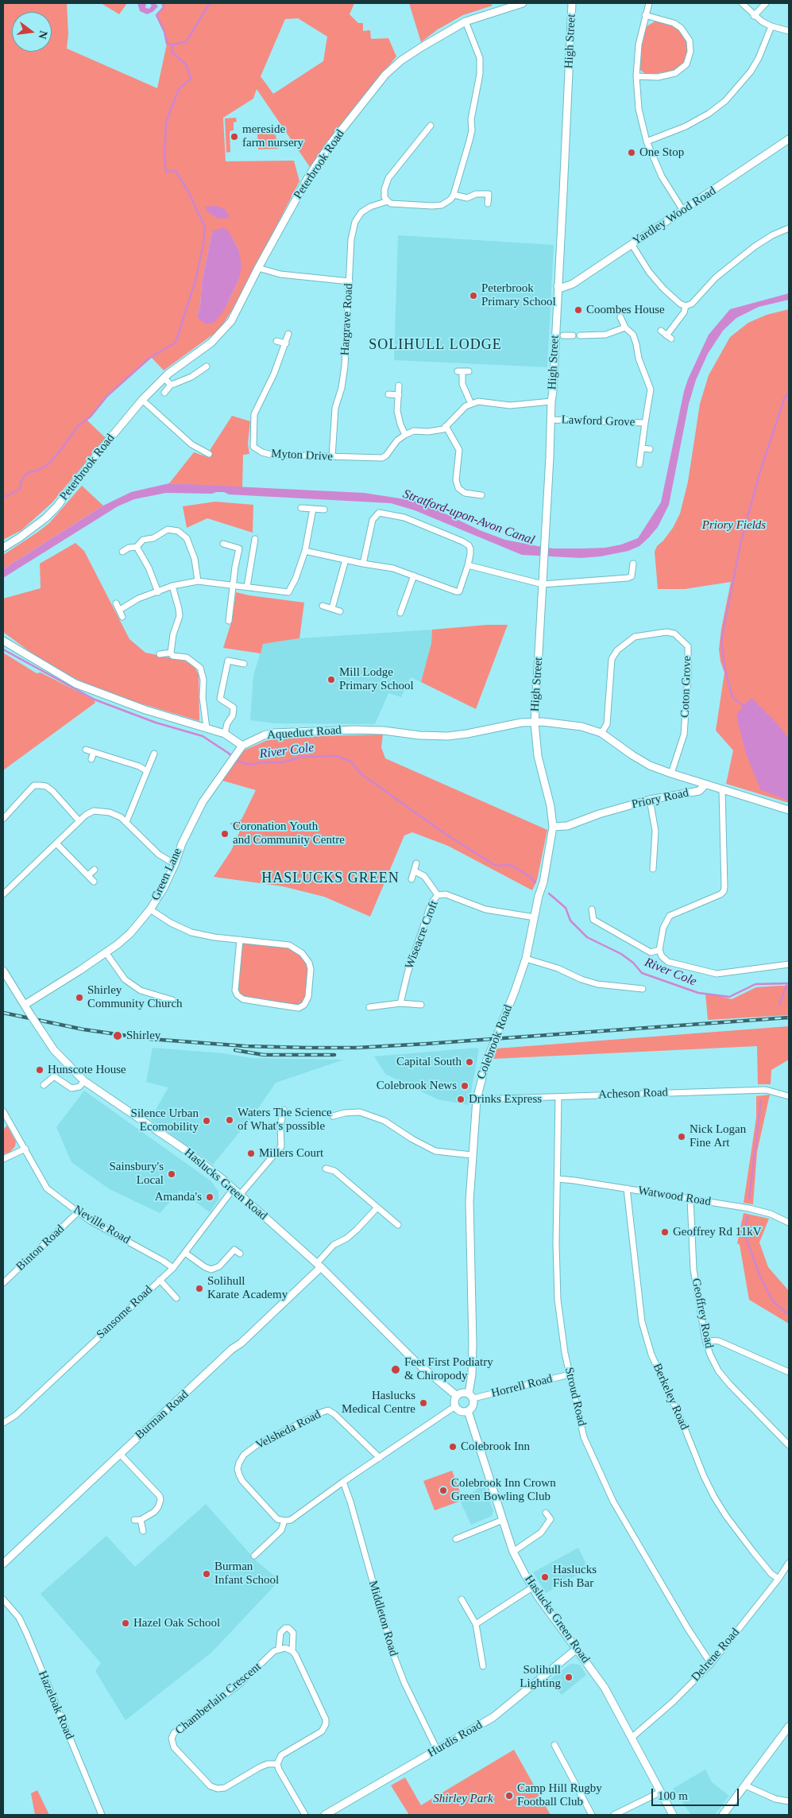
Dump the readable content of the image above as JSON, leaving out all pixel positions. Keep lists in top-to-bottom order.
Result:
{
  "streets": {
    "street": [
      "High Street",
      "Peterbrook Road",
      "Yardley Wood Road",
      "Hargrave Road",
      "Lawford Grove",
      "Myton Drive",
      "Coton Grove",
      "Aqueduct Road",
      "Priory Road",
      "Green Lane",
      "Wiseacre Croft",
      "Colebrook Road",
      "Acheson Road",
      "Haslucks Green Road",
      "Watwood Road",
      "Neville Road",
      "Binton Road",
      "Sansome Road",
      "Geoffrey Road",
      "Horrell Road",
      "Stroud Road",
      "Berkeley Road",
      "Burman Road",
      "Velsheda Road",
      "Middleton Road",
      "Delrene Road",
      "Chamberlain Crescent",
      "Hazeloak Road",
      "Hurdis Road"
    ]
  },
  "crossings": [
    ["High Street", "Yardley Wood Road"],
    ["High Street", "Lawford Grove"],
    ["High Street", "Aqueduct Road"],
    ["High Street", "Colebrook Road"],
    ["Hargrave Road", "Myton Drive"],
    ["Coton Grove", "Aqueduct Road"],
    ["Aqueduct Road", "Priory Road"],
    ["Aqueduct Road", "Green Lane"],
    ["Aqueduct Road", "Colebrook Road"],
    ["Priory Road", "Colebrook Road"],
    ["Green Lane", "Haslucks Green Road"],
    ["Wiseacre Croft", "Colebrook Road"],
    ["Colebrook Road", "Acheson Road"],
    ["Colebrook Road", "Haslucks Green Road"],
    ["Colebrook Road", "Horrell Road"],
    ["Acheson Road", "Stroud Road"],
    ["Haslucks Green Road", "Sansome Road"],
    ["Haslucks Green Road", "Horrell Road"],
    ["Haslucks Green Road", "Burman Road"],
    ["Haslucks Green Road", "Delrene Road"],
    ["Haslucks Green Road", "Hurdis Road"],
    ["Watwood Road", "Geoffrey Road"],
    ["Watwood Road", "Stroud Road"],
    ["Watwood Road", "Berkeley Road"],
    ["Neville Road", "Binton Road"],
    ["Neville Road", "Sansome Road"],
    ["Horrell Road", "Stroud Road"],
    ["Stroud Road", "Delrene Road"],
    ["Berkeley Road", "Delrene Road"],
    ["Middleton Road", "Hurdis Road"]
  ],
  "districts": ["SOLIHULL LODGE", "HASLUCKS GREEN"],
  "water": ["Stratford-upon-Avon Canal", "River Cole"],
  "parks": ["Priory Fields", "Shirley Park"],
  "places": [
    "mereside farm nursery",
    "One Stop",
    "Peterbrook Primary School",
    "Coombes House",
    "Mill Lodge Primary School",
    "Coronation Youth and Community Centre",
    "Shirley Community Church",
    "Shirley",
    "Capital South",
    "Hunscote House",
    "Colebrook News",
    "Drinks Express",
    "Waters The Science of What's possible",
    "Silence Urban Ecomobility",
    "Nick Logan Fine Art",
    "Millers Court",
    "Sainsbury's Local",
    "Amanda's",
    "Geoffrey Rd 11kV",
    "Solihull Karate Academy",
    "Feet First Podiatry & Chiropody",
    "Haslucks Medical Centre",
    "Colebrook Inn",
    "Colebrook Inn Crown Green Bowling Club",
    "Burman Infant School",
    "Haslucks Fish Bar",
    "Hazel Oak School",
    "Solihull Lighting",
    "Camp Hill Rugby Football Club"
  ],
  "scale_bar": "100 m",
  "north": "right"
}
